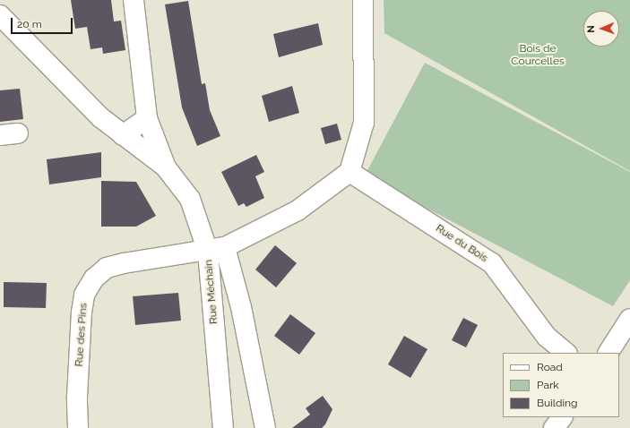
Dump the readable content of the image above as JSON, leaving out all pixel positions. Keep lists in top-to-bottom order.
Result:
{
  "streets": {
    "street": ["Rue du Bois", "Rue Méchain", "Rue des Pins"]
  },
  "crossings": [
    ["Rue Méchain", "Rue des Pins"]
  ],
  "parks": ["Bois de Courcelles"],
  "legend": ["Road", "Park", "Building"],
  "scale_bar": "20 m",
  "north": "left"
}
